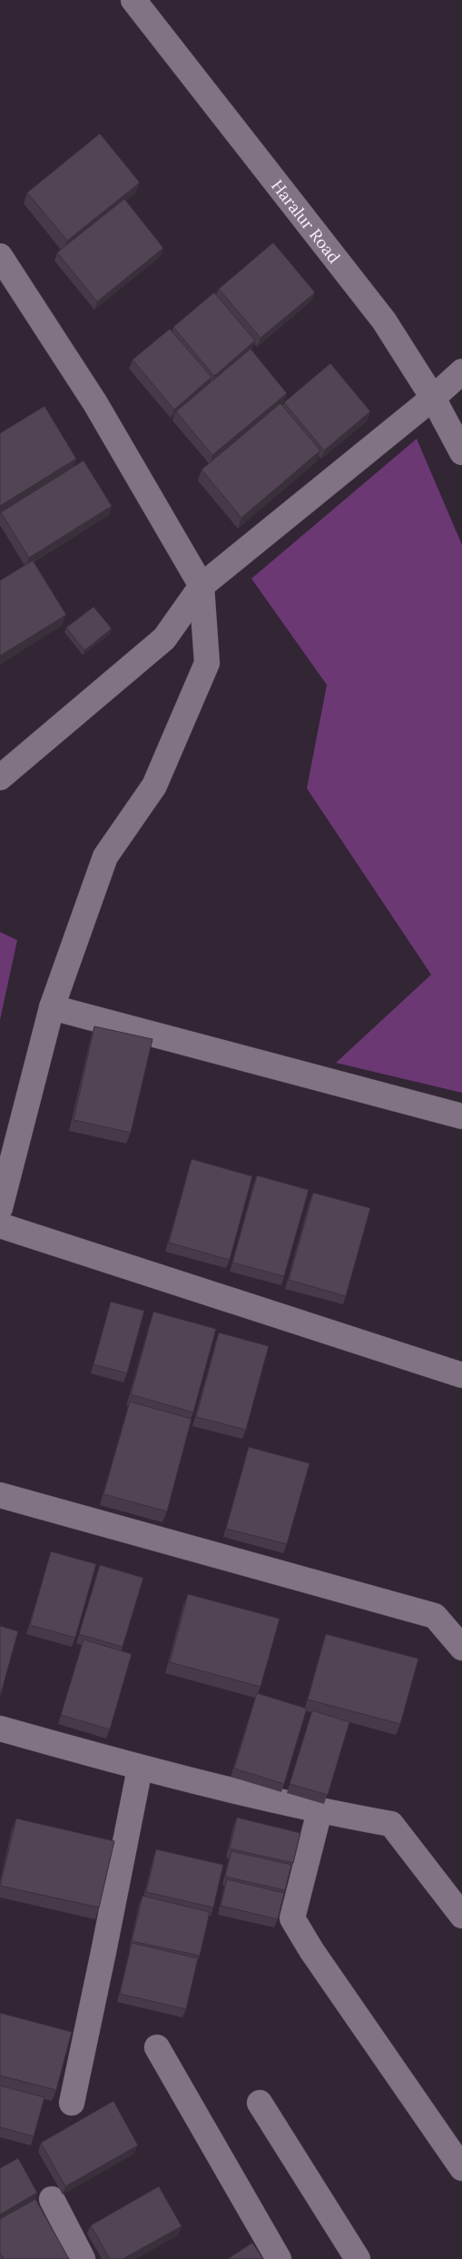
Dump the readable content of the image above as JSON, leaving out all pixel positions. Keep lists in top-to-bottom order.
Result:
{
  "streets": {
    "street": ["Haralur Road"]
  }
}
